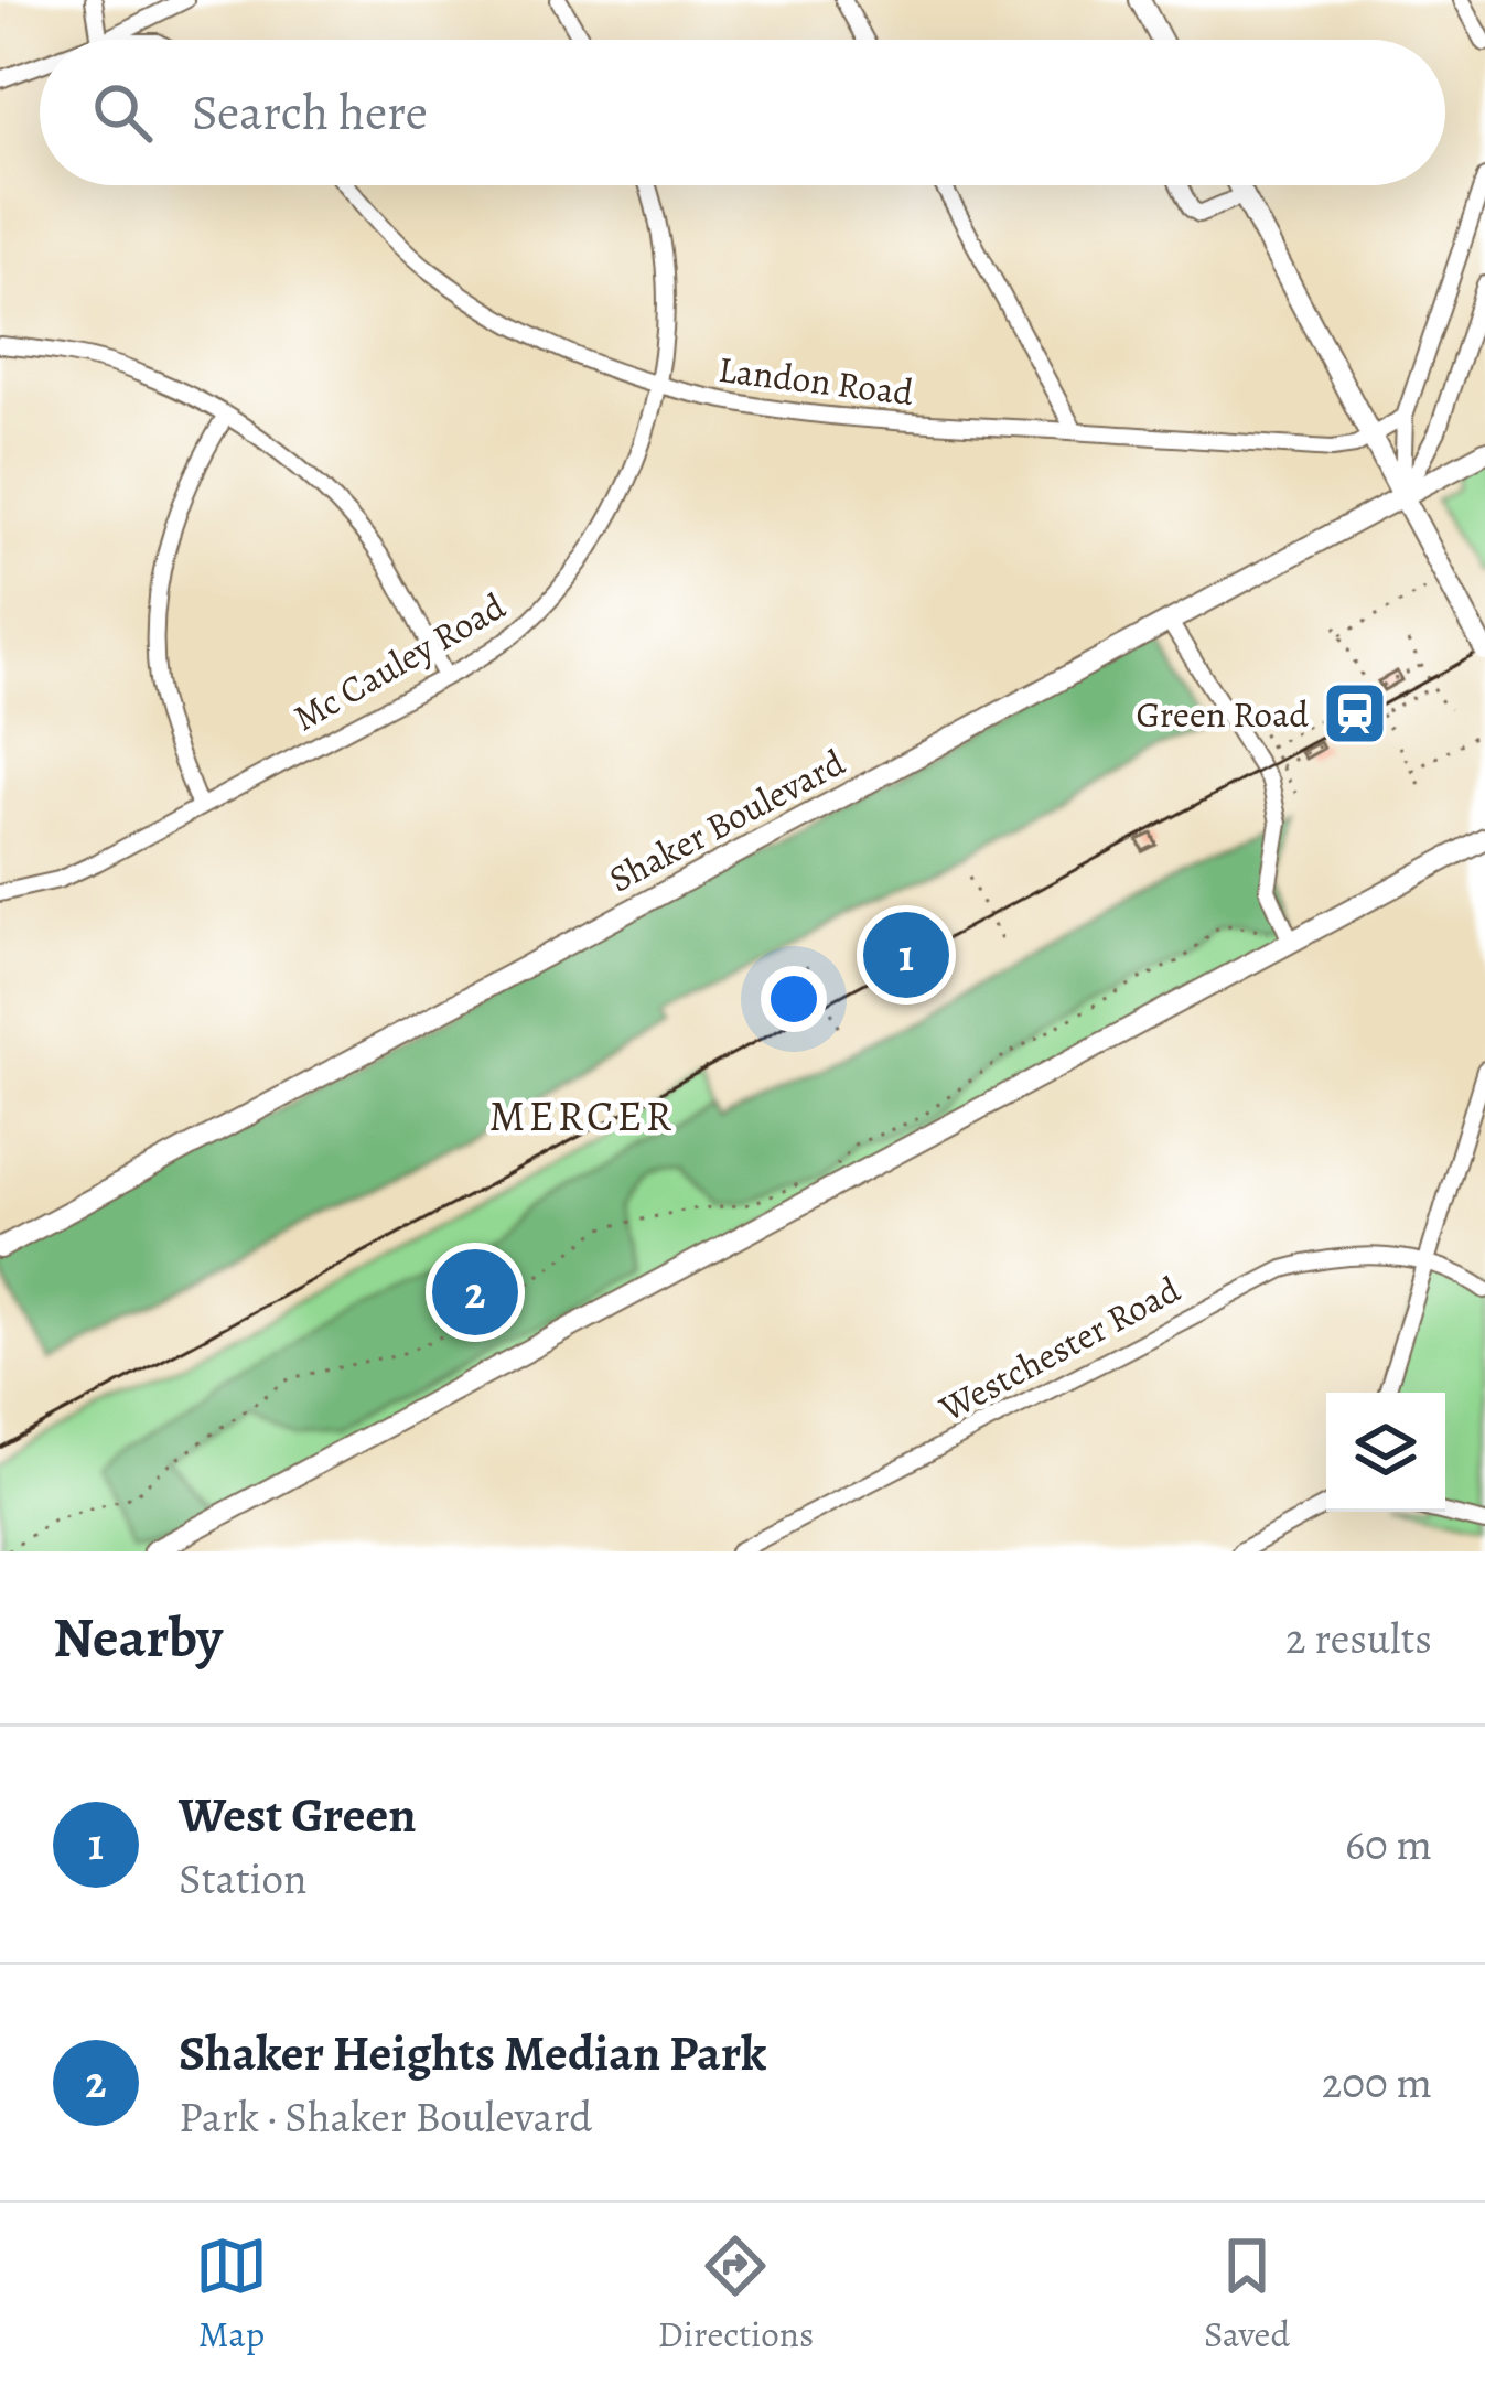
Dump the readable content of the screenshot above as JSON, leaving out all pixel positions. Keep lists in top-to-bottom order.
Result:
{
  "streets": {
    "main road": ["Shaker Boulevard"],
    "street": ["Landon Road", "Mc Cauley Road", "Westchester Road"]
  },
  "crossings": [
    ["Landon Road", "Mc Cauley Road"]
  ],
  "districts": ["MERCER"],
  "places": {
    "station": ["Green Road"]
  },
  "page": {
    "search": "Search here",
    "pins": ["1", "2"],
    "heading": ["Nearby", "2 results"],
    "list": [
      {
        "mark": "1",
        "name": "West Green",
        "note": "Station",
        "value": "60 m"
      },
      {
        "mark": "2",
        "name": "Shaker Heights Median Park",
        "note": "Park · Shaker Boulevard",
        "value": "200 m"
      }
    ],
    "nav": ["Map", "Directions", "Saved"]
  }
}
